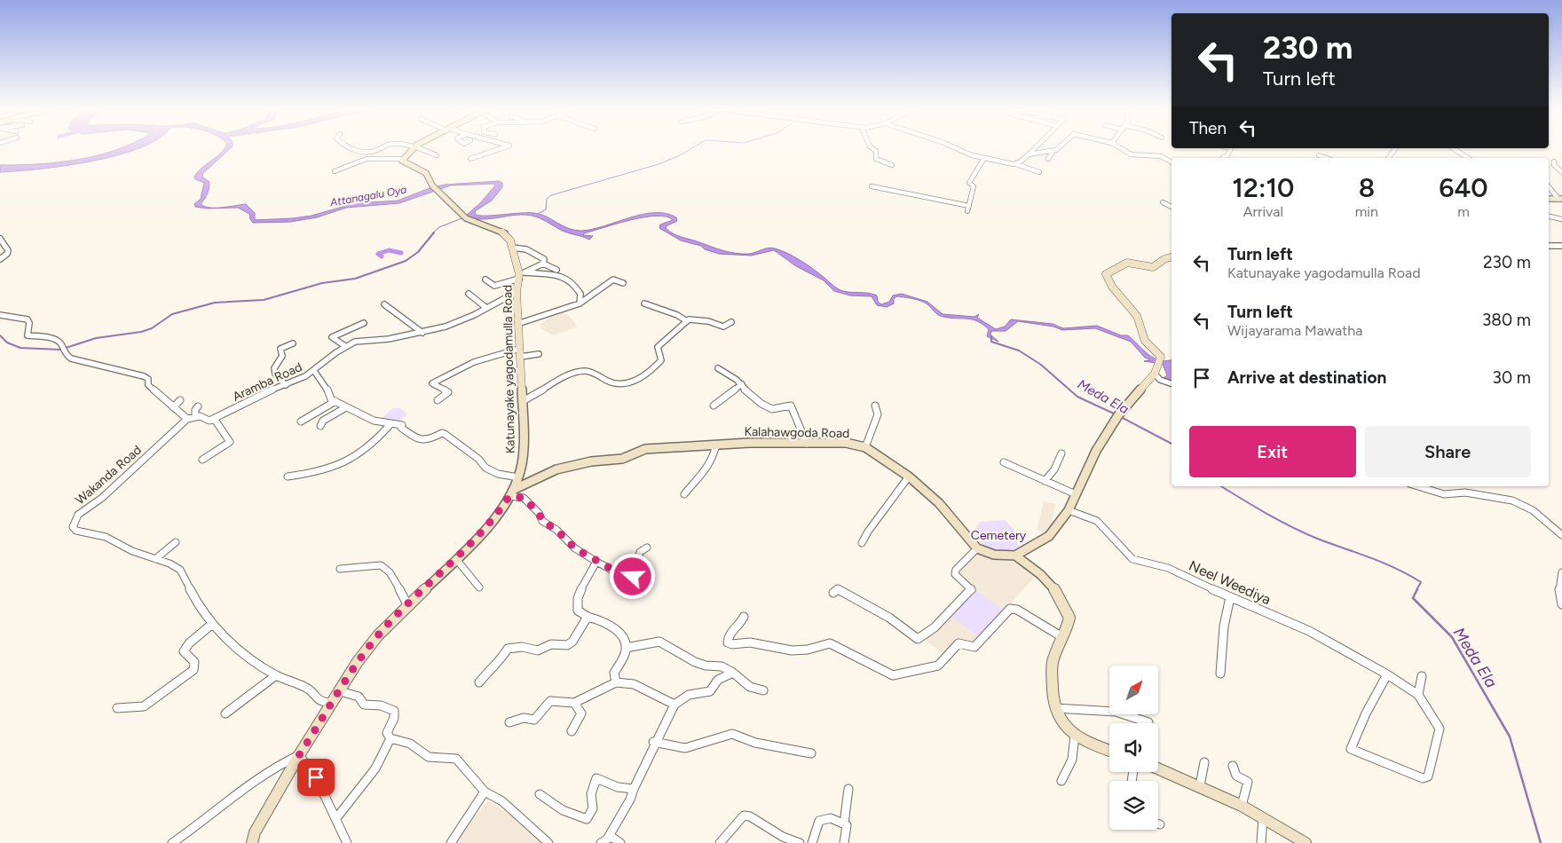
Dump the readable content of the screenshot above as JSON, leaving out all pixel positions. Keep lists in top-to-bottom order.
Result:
{
  "streets": {
    "street": [
      "Katunayake yagodamulla Road",
      "Aramba Road",
      "Kalahawgoda Road",
      "Wakanda Road",
      "Neel Weediya"
    ]
  },
  "crossings": [
    ["Katunayake yagodamulla Road", "Aramba Road"],
    ["Katunayake yagodamulla Road", "Kalahawgoda Road"],
    ["Katunayake yagodamulla Road", "Wakanda Road"]
  ],
  "water": ["Attanagalu Oya", "Meda Ela"],
  "parks": ["Cemetery"],
  "north": "top right",
  "page": {
    "turn": ["230 m", "Turn left"],
    "then": "Then",
    "eta": [
      "12:10",
      "Arrival",
      "8",
      "min",
      "640",
      "m"
    ],
    "list": [
      {
        "name": "Turn left",
        "note": "Katunayake yagodamulla Road",
        "value": "230 m"
      },
      {
        "name": "Turn left",
        "note": "Wijayarama Mawatha",
        "value": "380 m"
      },
      {
        "name": "Arrive at destination",
        "value": "30 m"
      }
    ],
    "buttons": ["Exit", "Share"]
  }
}
